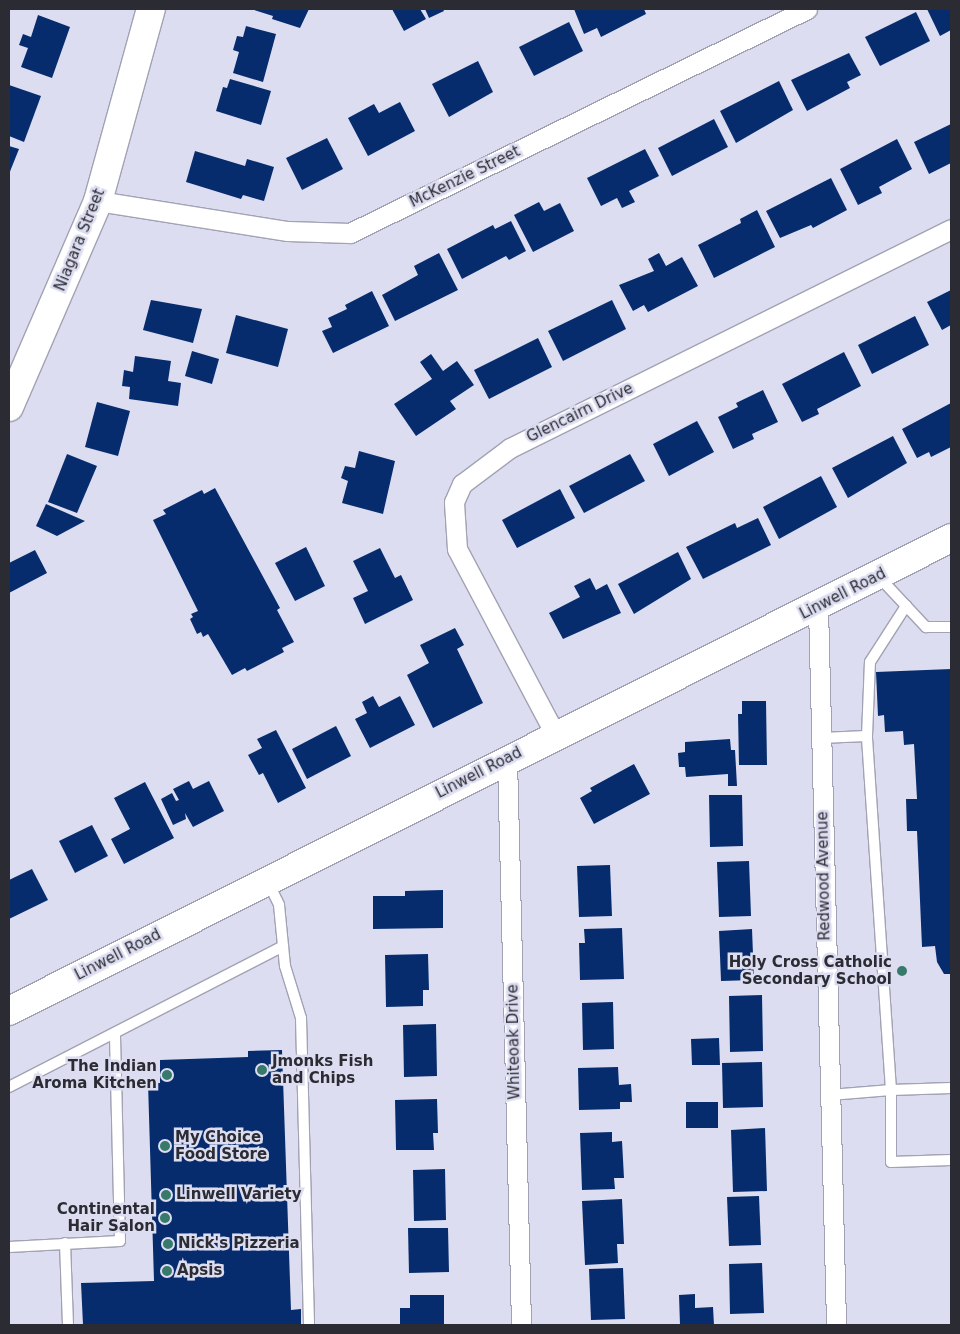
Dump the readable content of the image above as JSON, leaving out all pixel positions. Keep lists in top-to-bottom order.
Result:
{
  "streets": {
    "main road": ["Niagara Street", "Linwell Road"],
    "street": [
      "McKenzie Street",
      "Glencairn Drive",
      "Redwood Avenue",
      "Whiteoak Drive"
    ]
  },
  "crossings": [
    ["McKenzie Street", "Niagara Street"],
    ["Glencairn Drive", "Linwell Road"],
    ["Linwell Road", "Redwood Avenue"],
    ["Linwell Road", "Whiteoak Drive"]
  ],
  "places": [
    "Holy Cross Catholic Secondary School",
    "Jmonks Fish and Chips",
    "The Indian Aroma Kitchen",
    "My Choice Food Store",
    "Linwell Variety",
    "Continental Hair Salon",
    "Nick's Pizzeria",
    "Apsis"
  ]
}
